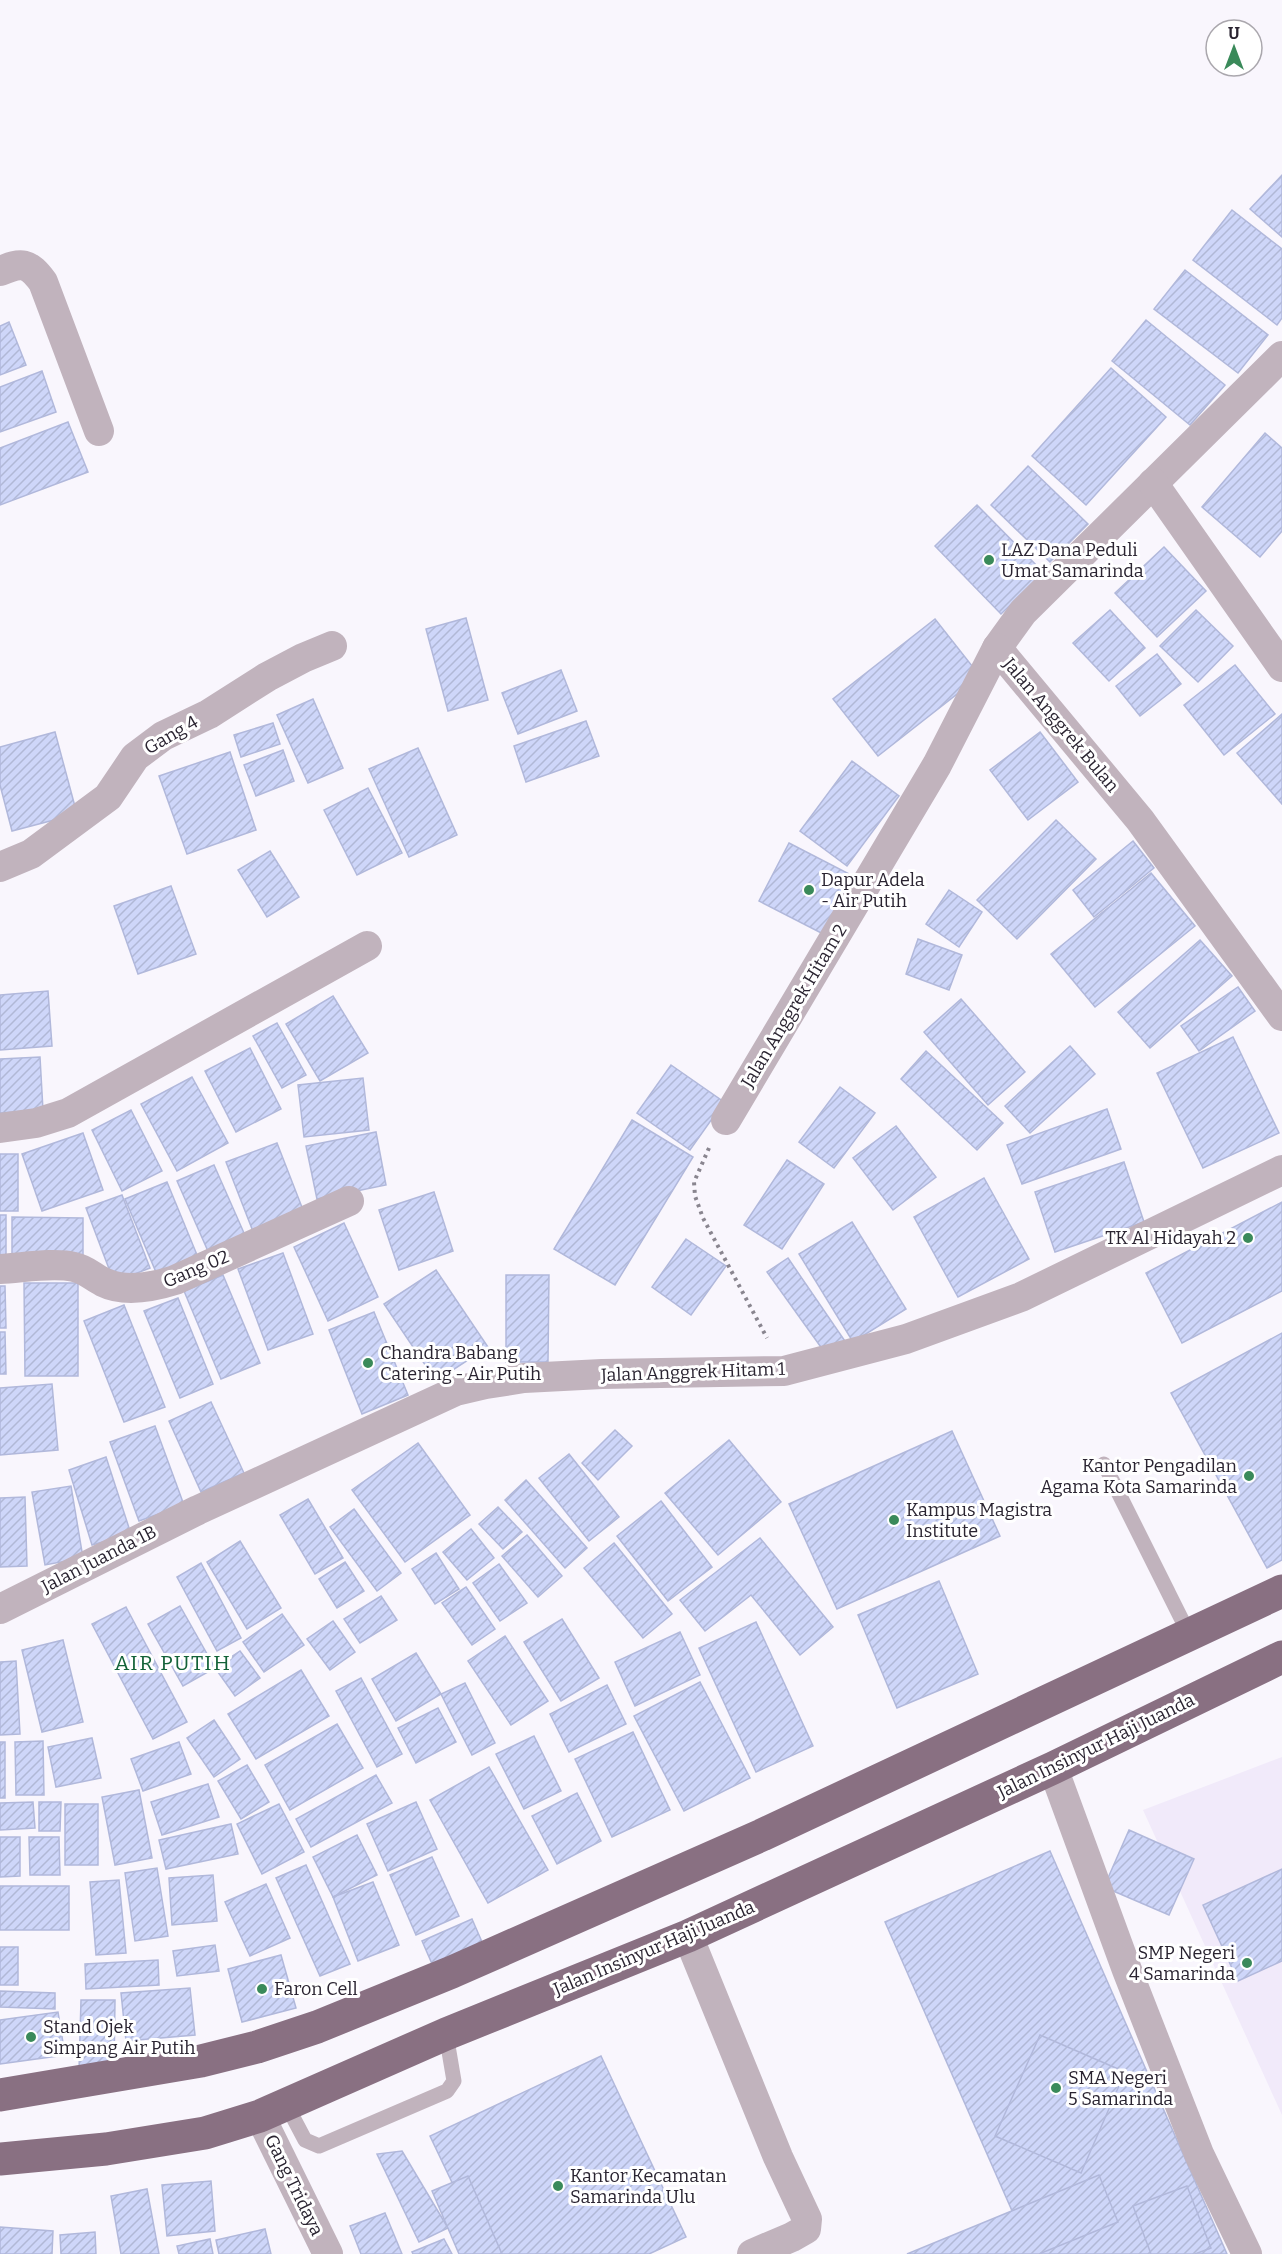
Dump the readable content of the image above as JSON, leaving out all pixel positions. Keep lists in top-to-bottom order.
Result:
{
  "streets": {
    "highway": ["Jalan Insinyur Haji Juanda"],
    "street": [
      "Jalan Anggrek Bulan",
      "Gang 4",
      "Jalan Anggrek Hitam 2",
      "Gang 02",
      "Jalan Anggrek Hitam 1",
      "Jalan Juanda 1B",
      "Gang Tridaya"
    ]
  },
  "crossings": [
    ["Jalan Anggrek Bulan", "Jalan Anggrek Hitam 2"],
    ["Jalan Anggrek Hitam 1", "Jalan Juanda 1B"],
    ["Jalan Insinyur Haji Juanda", "Gang Tridaya"]
  ],
  "districts": ["AIR PUTIH"],
  "places": [
    "LAZ Dana Peduli Umat Samarinda",
    "Dapur Adela - Air Putih",
    "TK Al Hidayah 2",
    "Chandra Babang Catering - Air Putih",
    "Kantor Pengadilan Agama Kota Samarinda",
    "Kampus Magistra Institute",
    "SMP Negeri 4 Samarinda",
    "Faron Cell",
    "Stand Ojek Simpang Air Putih",
    "SMA Negeri 5 Samarinda",
    "Kantor Kecamatan Samarinda Ulu"
  ],
  "north": "top"
}
